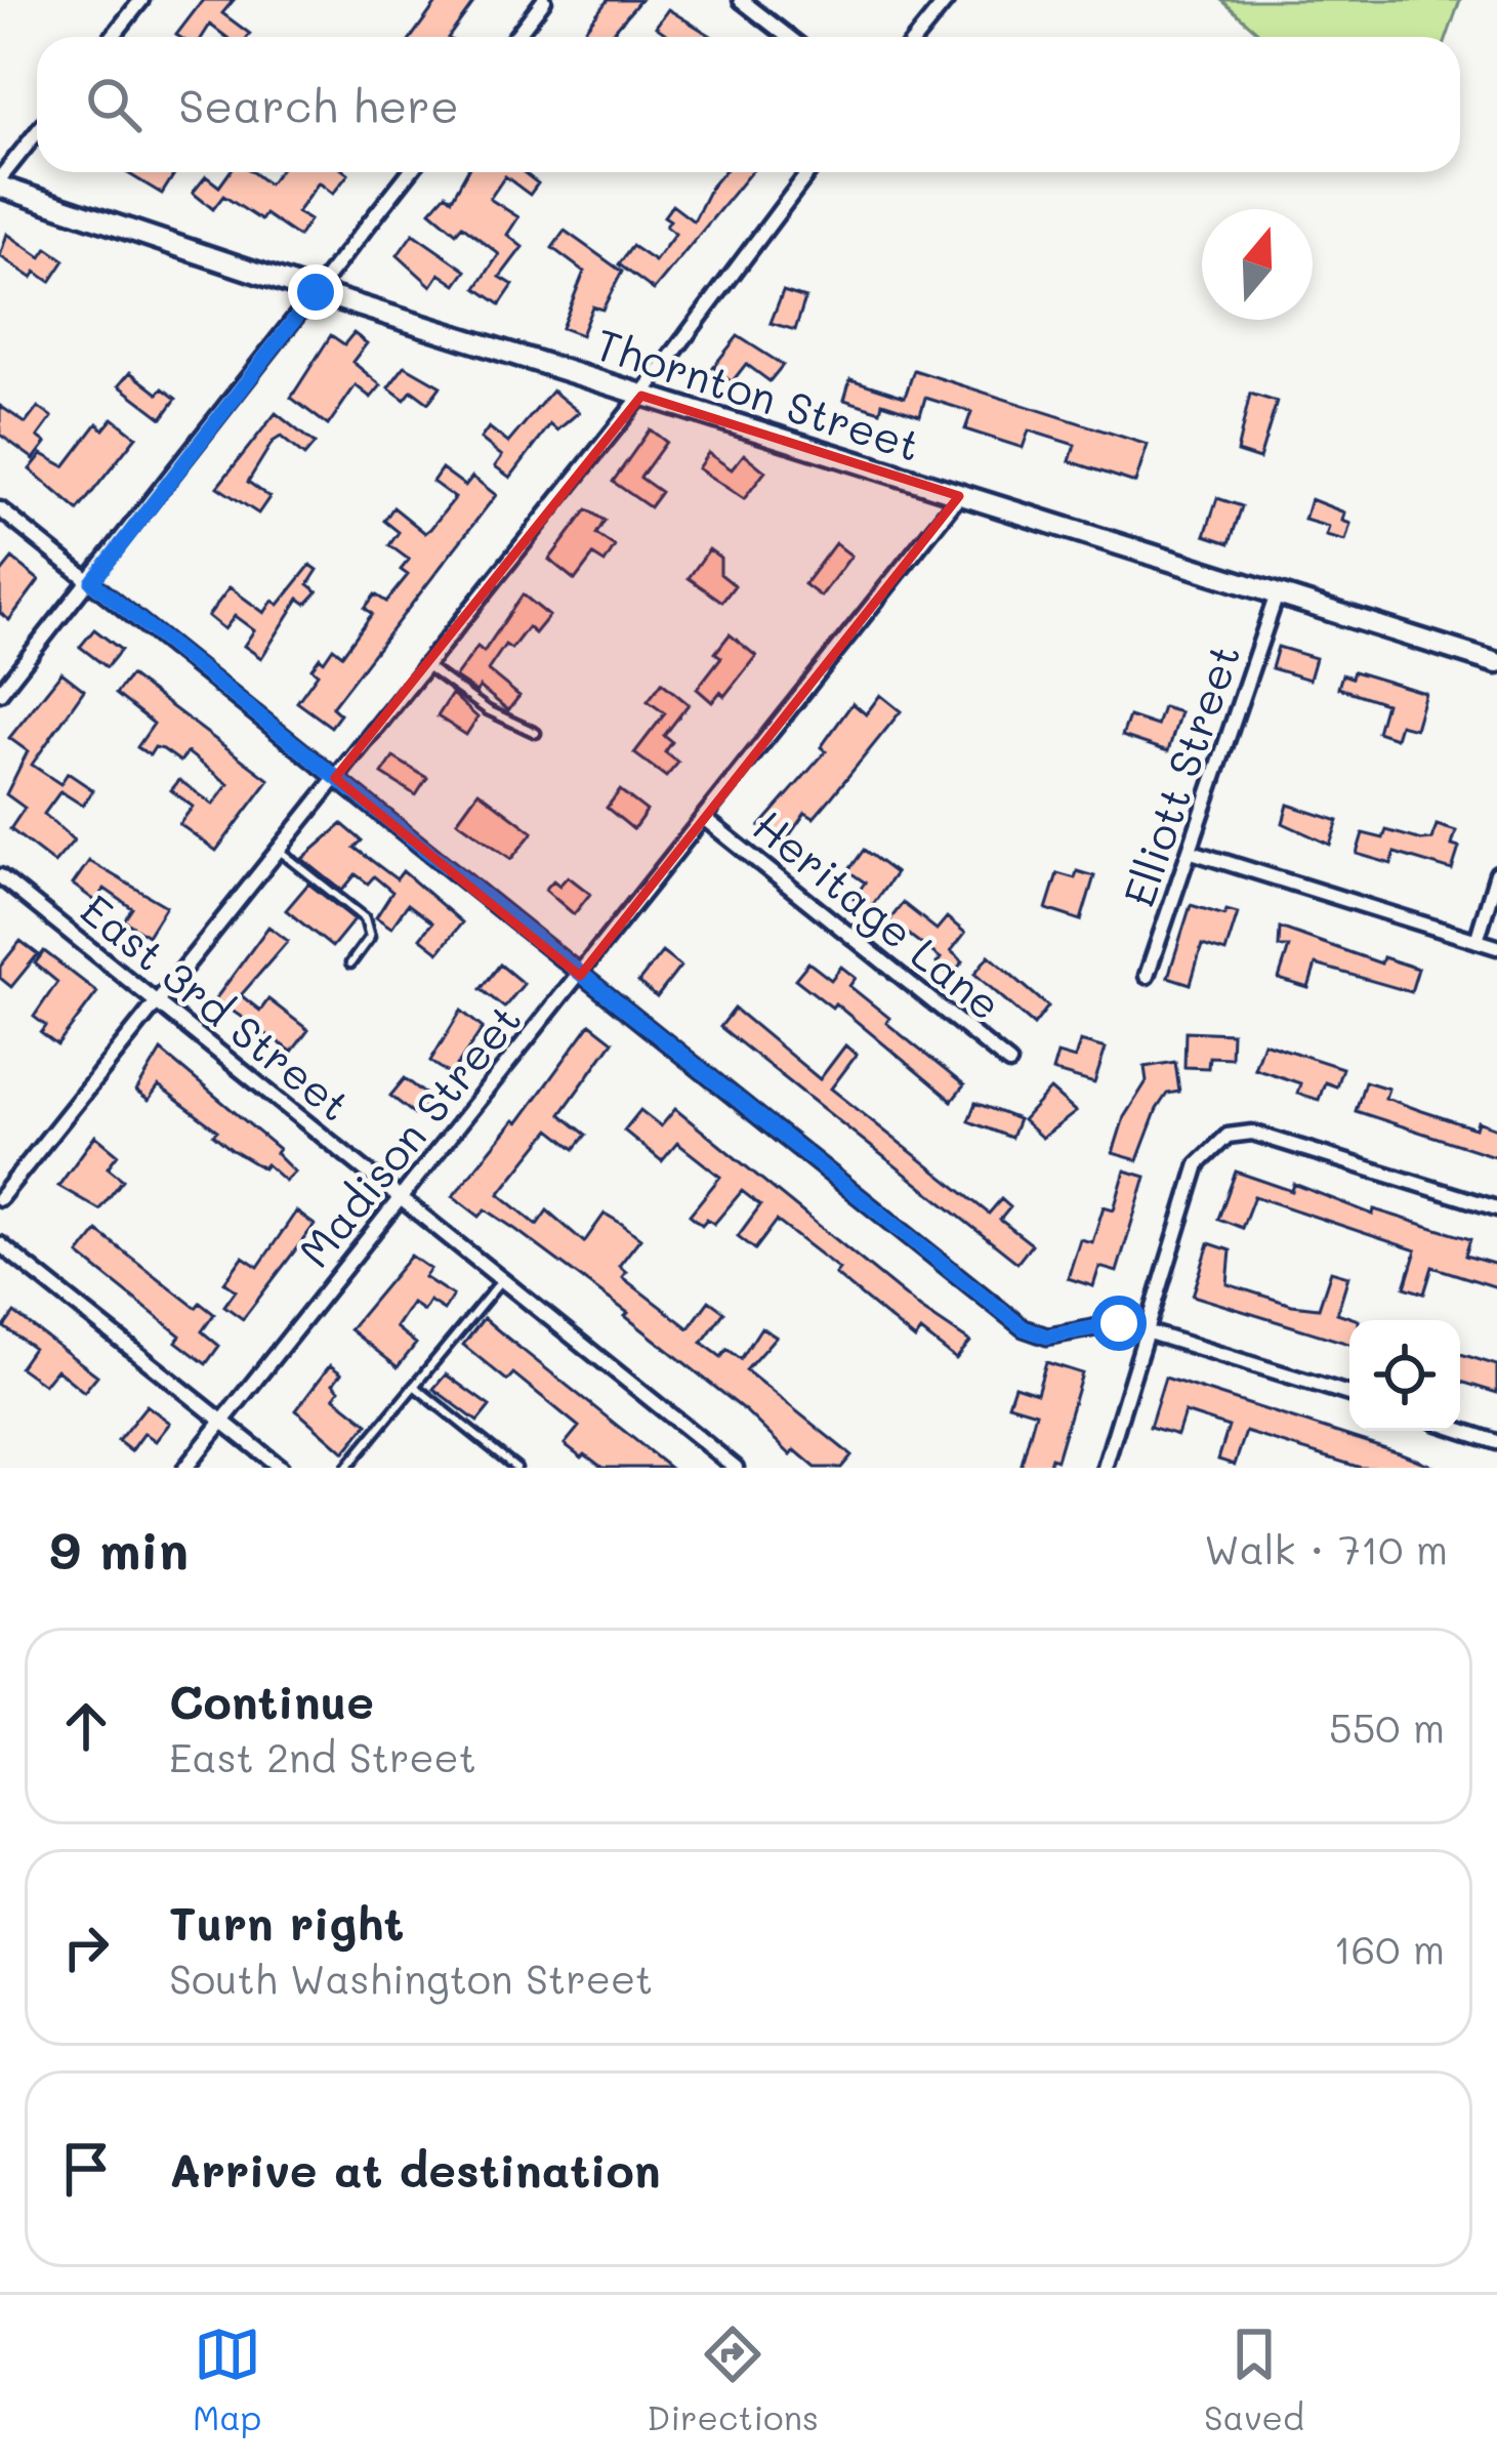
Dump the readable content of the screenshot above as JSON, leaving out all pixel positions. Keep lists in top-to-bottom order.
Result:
{
  "streets": {
    "street": [
      "Thornton Street",
      "Elliott Street",
      "Heritage Lane",
      "East 3rd Street",
      "Madison Street"
    ]
  },
  "crossings": [
    ["Thornton Street", "Elliott Street"],
    ["Thornton Street", "Madison Street"],
    ["Heritage Lane", "Madison Street"],
    ["East 3rd Street", "Madison Street"]
  ],
  "north": "top",
  "page": {
    "search": "Search here",
    "heading": ["9 min", "Walk · 710 m"],
    "list": [
      ["Continue", "East 2nd Street", "550 m"],
      ["Turn right", "South Washington Street", "160 m"],
      "Arrive at destination"
    ],
    "nav": ["Map", "Directions", "Saved"]
  }
}
